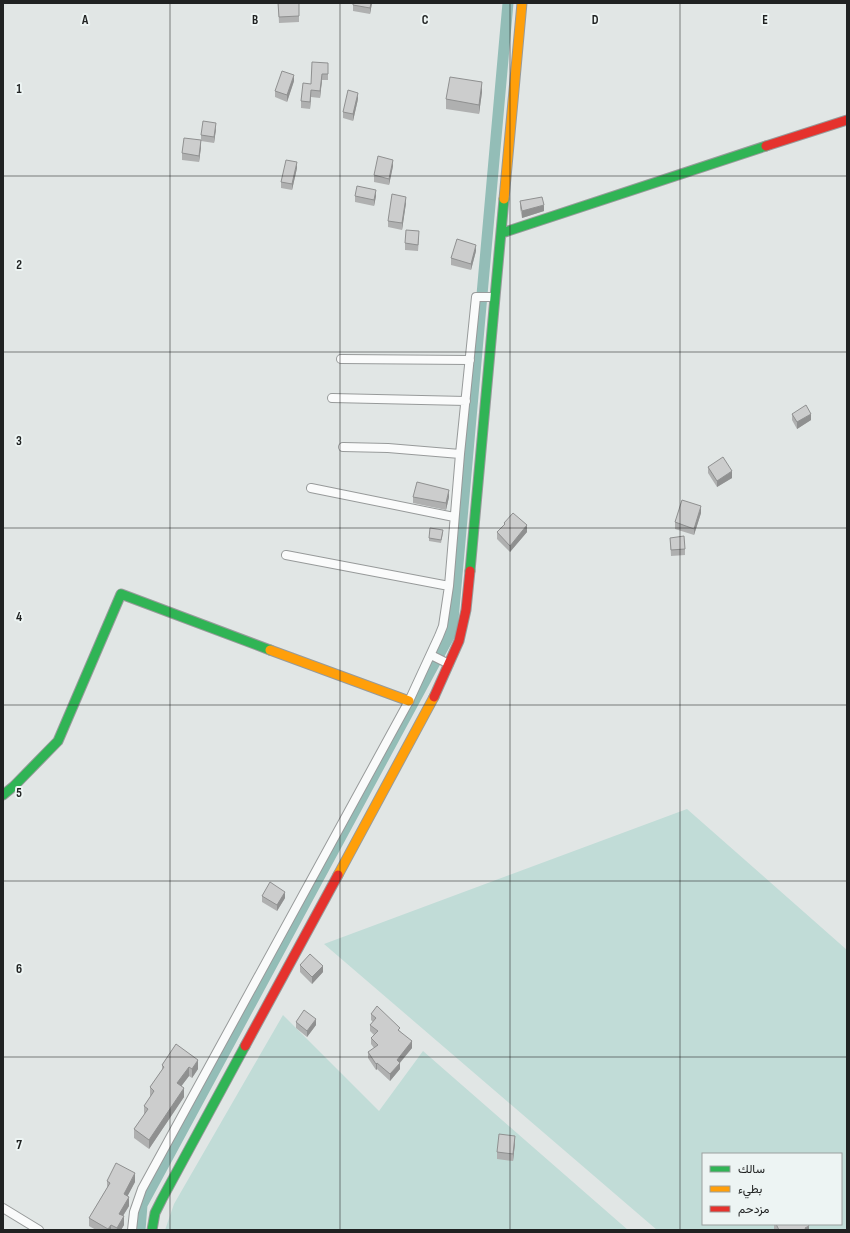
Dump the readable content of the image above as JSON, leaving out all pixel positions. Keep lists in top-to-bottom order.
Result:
{
  "legend": ["سالك", "بطيء", "مزدحم"],
  "grid": {
    "columns": [
      "A",
      "B",
      "C",
      "D",
      "E"
    ],
    "rows": [
      "1",
      "2",
      "3",
      "4",
      "5",
      "6",
      "7"
    ]
  }
}
